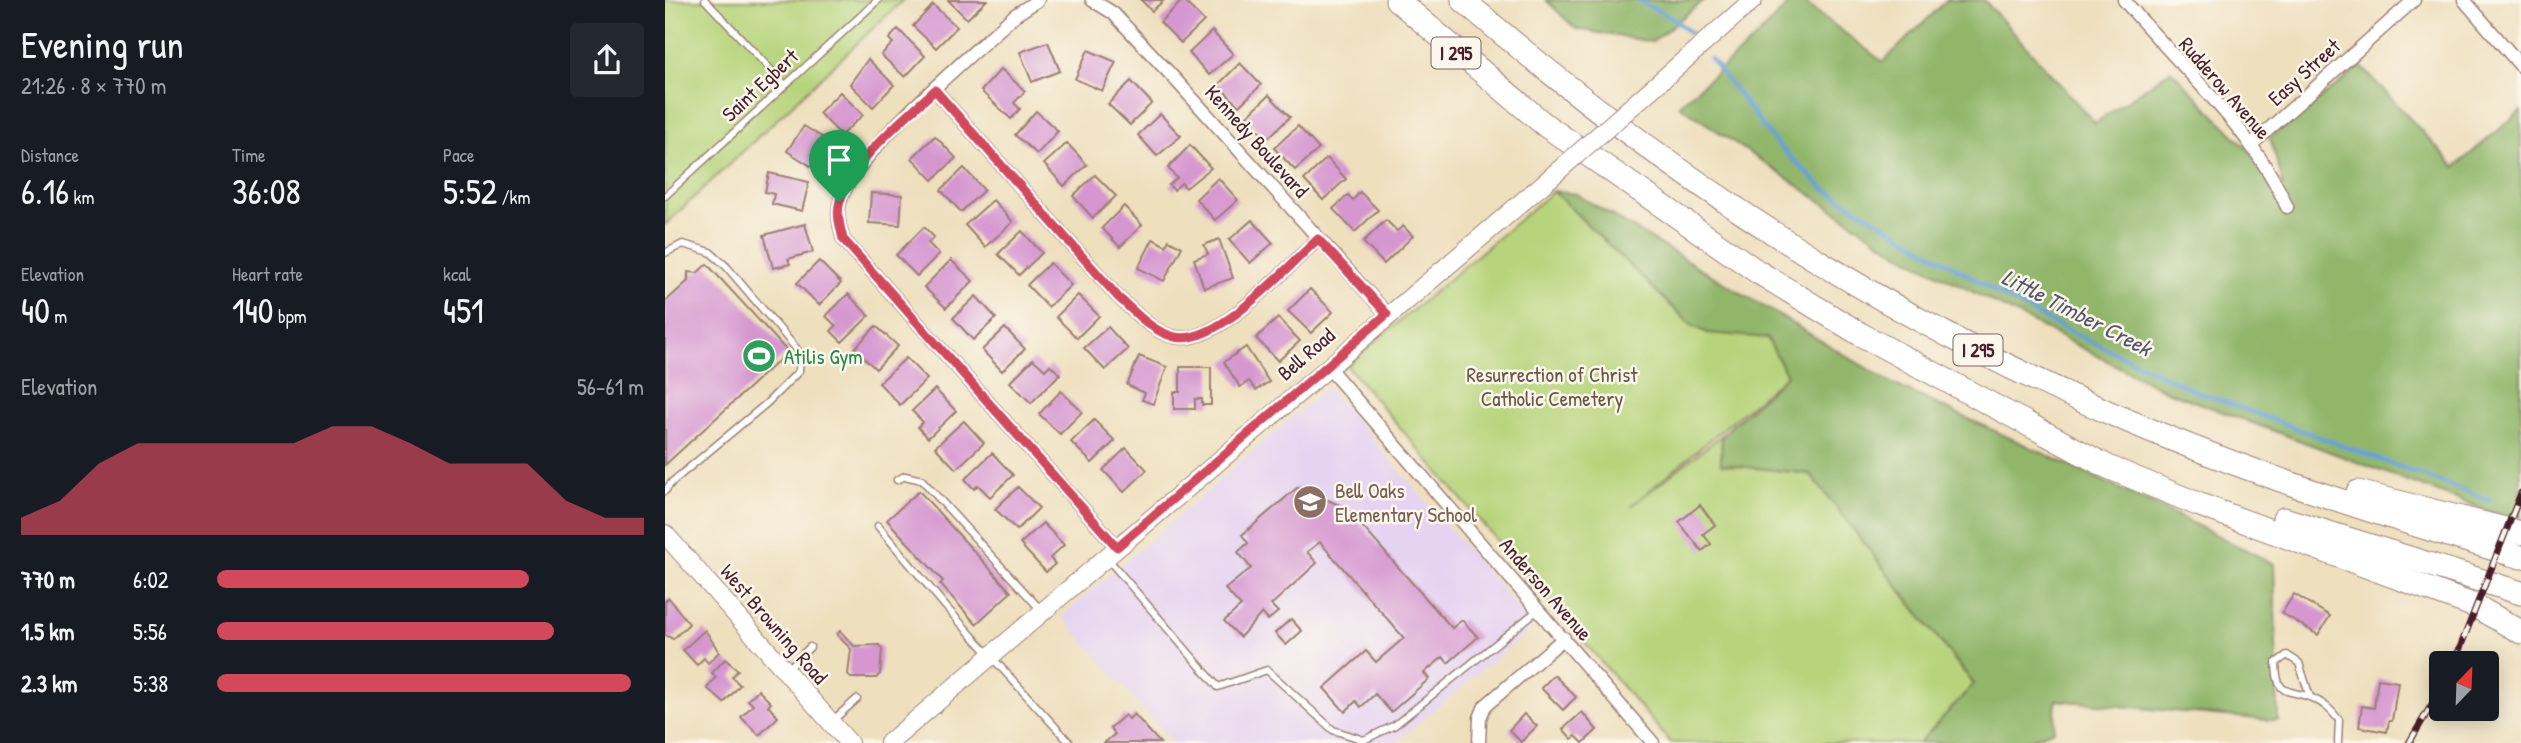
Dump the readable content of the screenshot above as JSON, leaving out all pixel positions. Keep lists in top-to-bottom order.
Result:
{
  "streets": {
    "highway": ["I 295"],
    "street": [
      "Easy Street",
      "Rudderow Avenue",
      "Kennedy Boulevard",
      "Bell Road",
      "Anderson Avenue",
      "West Browning Road"
    ],
    "lane": ["Saint Egbert"]
  },
  "crossings": [
    ["Easy Street", "Rudderow Avenue"],
    ["Kennedy Boulevard", "Bell Road"],
    ["Bell Road", "Anderson Avenue"]
  ],
  "water": ["Little Timber Creek"],
  "parks": ["Resurrection of Christ Catholic Cemetery"],
  "places": {
    "sports": ["Atilis Gym"],
    "school or university": ["Bell Oaks Elementary School"]
  },
  "north": "top right",
  "page": {
    "heading": ["Evening run", "21:26 · 8 × 770 m"],
    "stats": [
      ["Distance", "6.16 km"],
      ["Time", "36:08"],
      ["Pace", "5:52 /km"],
      ["Elevation", "40 m"],
      ["Heart rate", "140 bpm"],
      ["kcal", "451"]
    ],
    "chart": ["Elevation", "56–61 m"],
    "list": [
      {
        "name": "770 m",
        "note": "6:02"
      },
      {
        "name": "1.5 km",
        "note": "5:56"
      },
      {
        "name": "2.3 km",
        "note": "5:38"
      }
    ]
  }
}
